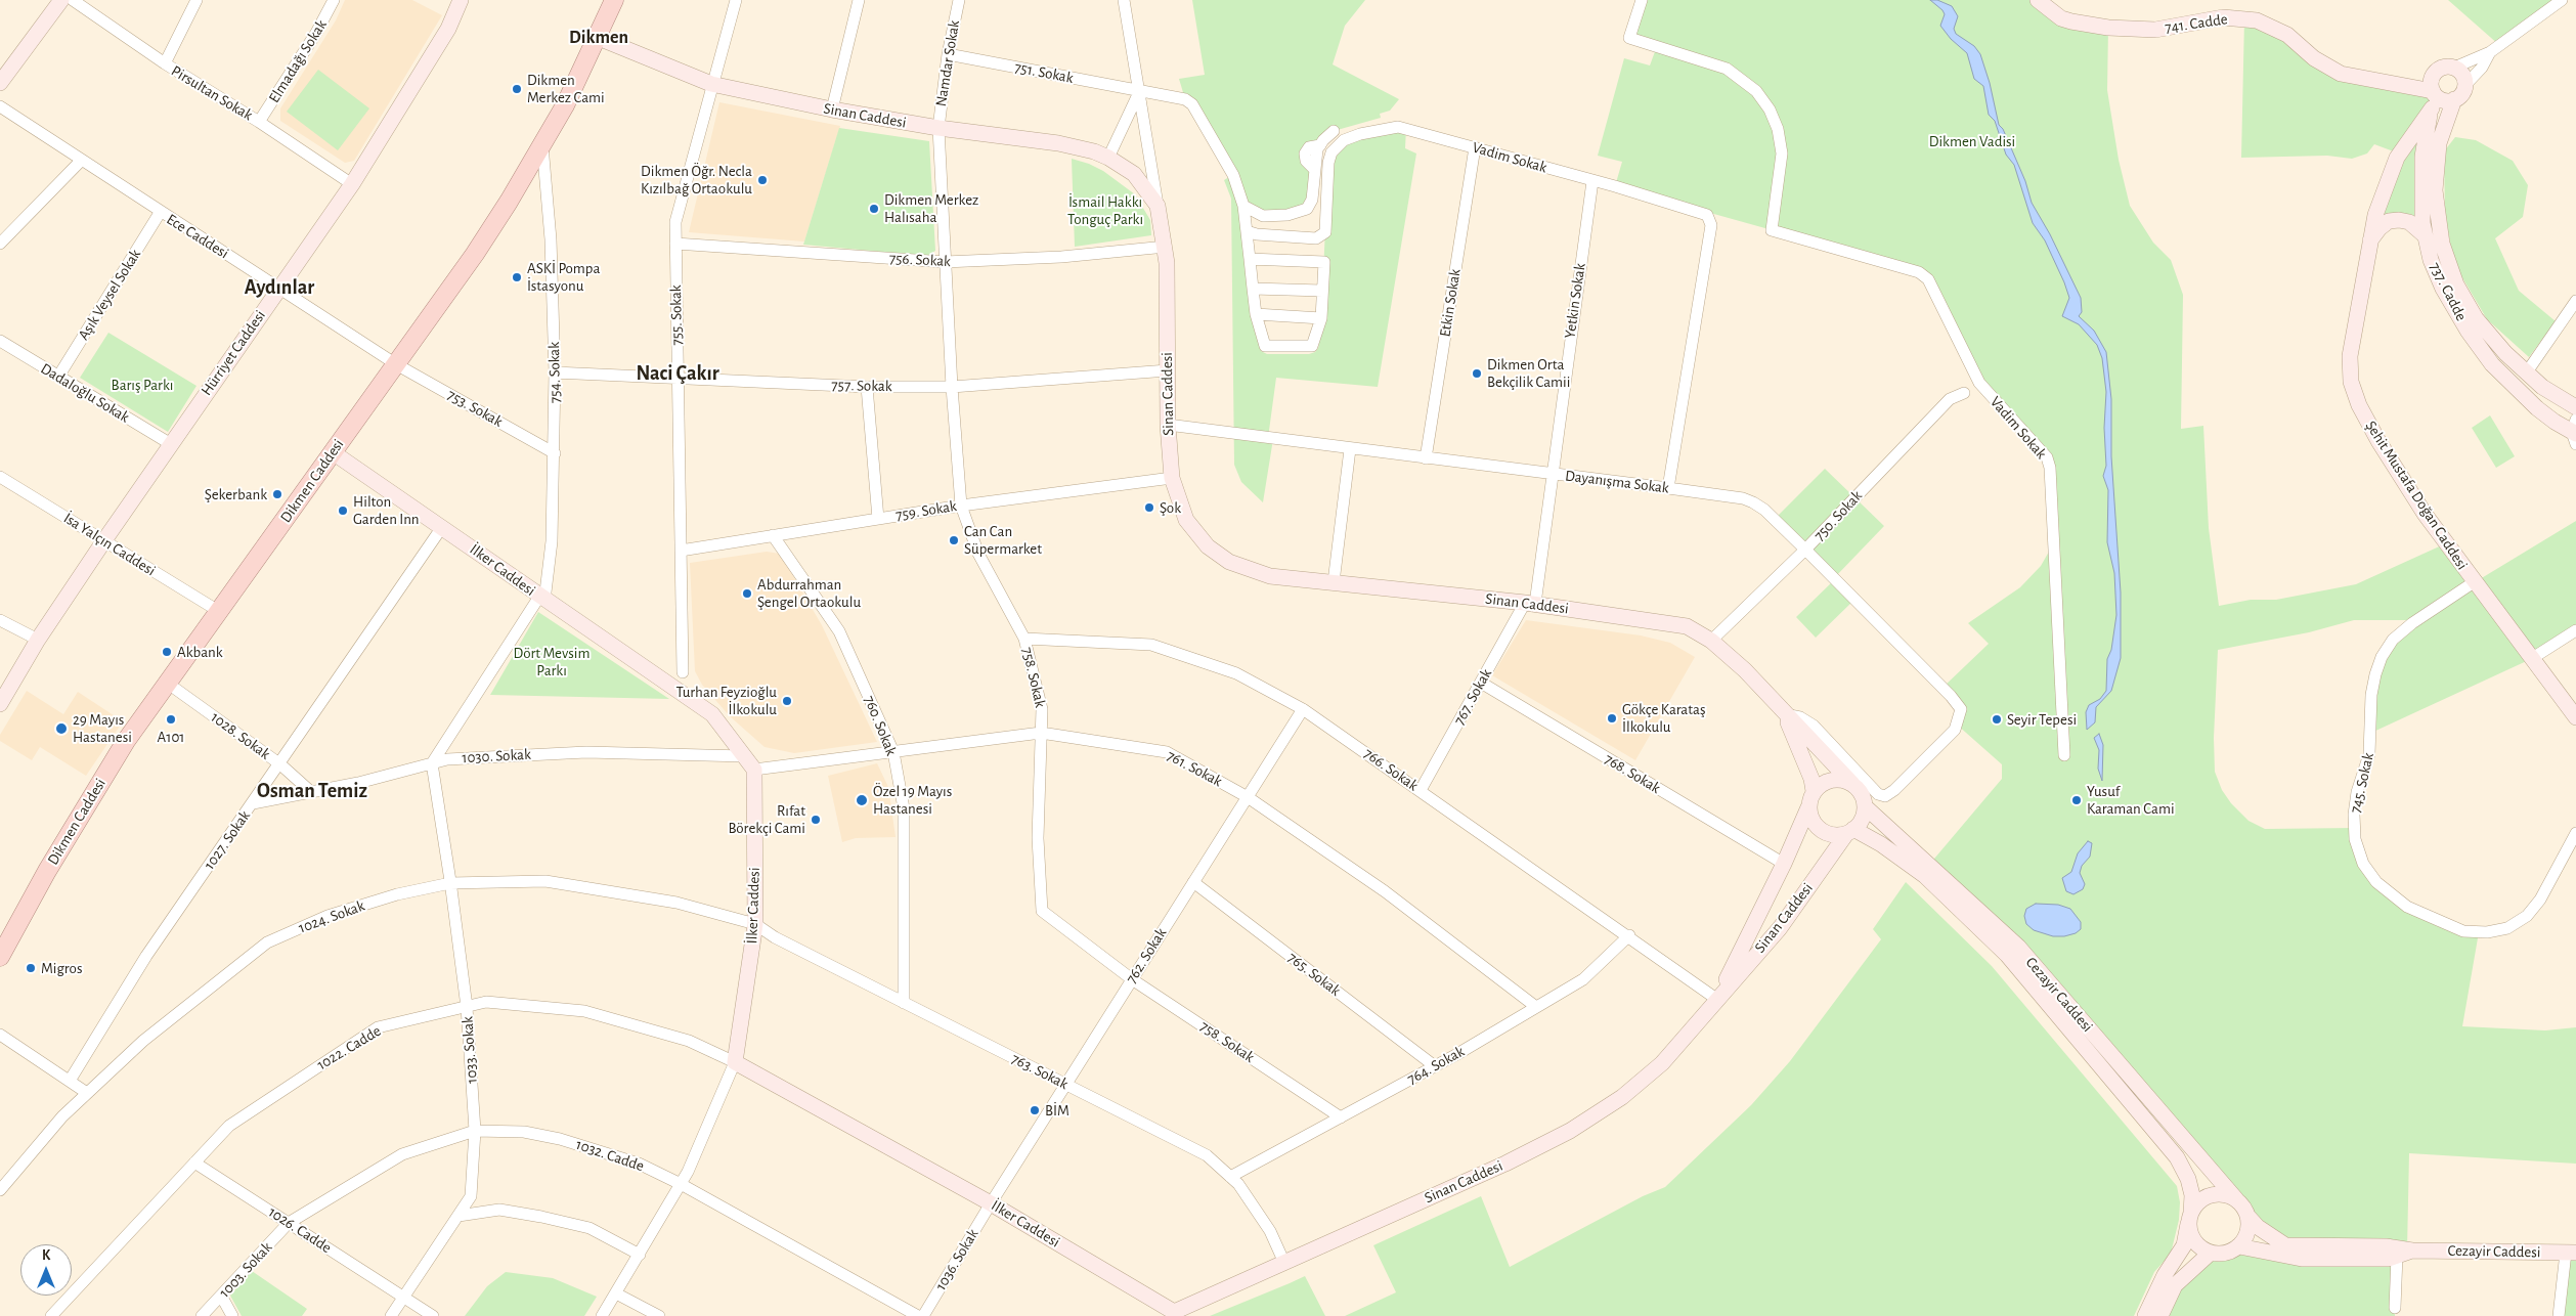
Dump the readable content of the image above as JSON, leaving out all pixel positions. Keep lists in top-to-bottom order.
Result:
{
  "streets": {
    "main road": [
      "741. Cadde",
      "Sinan Caddesi",
      "737. Cadde",
      "Hürriyet Caddesi",
      "Dikmen Caddesi",
      "Şehit Mustafa Doğan Caddesi",
      "İlker Caddesi",
      "Cezayir Caddesi"
    ],
    "street": [
      "Elmadağı Sokak",
      "Namdar Sokak",
      "751. Sokak",
      "Pirsultan Sokak",
      "Vadim Sokak",
      "Ece Caddesi",
      "756. Sokak",
      "Aşık Veysel Sokak",
      "Yetkin Sokak",
      "Etkin Sokak",
      "755. Sokak",
      "754. Sokak",
      "757. Sokak",
      "Dadaloğlu Sokak",
      "753. Sokak",
      "Dayanışma Sokak",
      "759. Sokak",
      "750. Sokak",
      "İsa Yalçın Caddesi",
      "758. Sokak",
      "767. Sokak",
      "760. Sokak",
      "1028. Sokak",
      "1030. Sokak",
      "761. Sokak",
      "766. Sokak",
      "768. Sokak",
      "745. Sokak",
      "1027. Sokak",
      "1024. Sokak",
      "762. Sokak",
      "765. Sokak",
      "1022. Cadde",
      "1033. Sokak",
      "764. Sokak",
      "763. Sokak",
      "1032. Cadde",
      "1026. Cadde",
      "1036. Sokak",
      "1003. Sokak"
    ]
  },
  "crossings": [
    ["741. Cadde", "737. Cadde"],
    ["741. Cadde", "Şehit Mustafa Doğan Caddesi"],
    ["Elmadağı Sokak", "Pirsultan Sokak"],
    ["Namdar Sokak", "751. Sokak"],
    ["Namdar Sokak", "Sinan Caddesi"],
    ["Namdar Sokak", "758. Sokak"],
    ["751. Sokak", "Vadim Sokak"],
    ["Pirsultan Sokak", "Hürriyet Caddesi"],
    ["Sinan Caddesi", "756. Sokak"],
    ["Sinan Caddesi", "Yetkin Sokak"],
    ["Sinan Caddesi", "755. Sokak"],
    ["Sinan Caddesi", "757. Sokak"],
    ["Sinan Caddesi", "Dikmen Caddesi"],
    ["Sinan Caddesi", "Dayanışma Sokak"],
    ["Sinan Caddesi", "759. Sokak"],
    ["Sinan Caddesi", "750. Sokak"],
    ["Sinan Caddesi", "İlker Caddesi"],
    ["Sinan Caddesi", "758. Sokak"],
    ["Sinan Caddesi", "767. Sokak"],
    ["Sinan Caddesi", "766. Sokak"],
    ["Sinan Caddesi", "768. Sokak"],
    ["Sinan Caddesi", "Cezayir Caddesi"],
    ["Sinan Caddesi", "763. Sokak"],
    ["Vadim Sokak", "Yetkin Sokak"],
    ["Vadim Sokak", "Etkin Sokak"],
    ["Vadim Sokak", "Dayanışma Sokak"],
    ["Ece Caddesi", "Aşık Veysel Sokak"],
    ["Ece Caddesi", "Hürriyet Caddesi"],
    ["Ece Caddesi", "753. Sokak"],
    ["Ece Caddesi", "Dikmen Caddesi"],
    ["756. Sokak", "755. Sokak"],
    ["756. Sokak", "758. Sokak"],
    ["737. Cadde", "Şehit Mustafa Doğan Caddesi"],
    ["Aşık Veysel Sokak", "Dadaloğlu Sokak"],
    ["Yetkin Sokak", "Dayanışma Sokak"],
    ["Yetkin Sokak", "767. Sokak"],
    ["Etkin Sokak", "Dayanışma Sokak"],
    ["755. Sokak", "757. Sokak"],
    ["755. Sokak", "759. Sokak"],
    ["Hürriyet Caddesi", "Dadaloğlu Sokak"],
    ["Hürriyet Caddesi", "İsa Yalçın Caddesi"],
    ["754. Sokak", "757. Sokak"],
    ["754. Sokak", "753. Sokak"],
    ["754. Sokak", "Dikmen Caddesi"],
    ["754. Sokak", "İlker Caddesi"],
    ["757. Sokak", "758. Sokak"],
    ["753. Sokak", "Dikmen Caddesi"],
    ["Dikmen Caddesi", "İsa Yalçın Caddesi"],
    ["Dikmen Caddesi", "İlker Caddesi"],
    ["Dikmen Caddesi", "1028. Sokak"],
    ["Dayanışma Sokak", "750. Sokak"],
    ["Şehit Mustafa Doğan Caddesi", "745. Sokak"],
    ["759. Sokak", "758. Sokak"],
    ["759. Sokak", "760. Sokak"],
    ["İlker Caddesi", "1030. Sokak"],
    ["İlker Caddesi", "761. Sokak"],
    ["İlker Caddesi", "1027. Sokak"],
    ["İlker Caddesi", "1024. Sokak"],
    ["İlker Caddesi", "762. Sokak"],
    ["İlker Caddesi", "1022. Cadde"],
    ["İlker Caddesi", "763. Sokak"],
    ["İlker Caddesi", "1036. Sokak"],
    ["758. Sokak", "761. Sokak"],
    ["758. Sokak", "766. Sokak"],
    ["758. Sokak", "762. Sokak"],
    ["758. Sokak", "764. Sokak"],
    ["767. Sokak", "766. Sokak"],
    ["767. Sokak", "768. Sokak"],
    ["760. Sokak", "761. Sokak"],
    ["760. Sokak", "763. Sokak"],
    ["1028. Sokak", "1030. Sokak"],
    ["1028. Sokak", "1027. Sokak"],
    ["1030. Sokak", "1027. Sokak"],
    ["1030. Sokak", "1033. Sokak"],
    ["761. Sokak", "762. Sokak"],
    ["761. Sokak", "764. Sokak"],
    ["766. Sokak", "762. Sokak"],
    ["766. Sokak", "764. Sokak"],
    ["1024. Sokak", "1033. Sokak"],
    ["1024. Sokak", "763. Sokak"],
    ["762. Sokak", "765. Sokak"],
    ["762. Sokak", "763. Sokak"],
    ["762. Sokak", "1036. Sokak"],
    ["765. Sokak", "764. Sokak"],
    ["1022. Cadde", "1033. Sokak"],
    ["1022. Cadde", "1026. Cadde"],
    ["1033. Sokak", "1032. Cadde"],
    ["1033. Sokak", "1026. Cadde"],
    ["764. Sokak", "763. Sokak"],
    ["1032. Cadde", "1026. Cadde"],
    ["1032. Cadde", "1003. Sokak"],
    ["1026. Cadde", "1003. Sokak"]
  ],
  "districts": [
    "Dikmen",
    "Aydınlar",
    "Naci Çakır",
    "Osman Temiz"
  ],
  "parks": [
    "Dikmen Vadisi",
    "İsmail Hakkı Tonguç Parkı",
    "Barış Parkı",
    "Dört Mevsim Parkı"
  ],
  "places": [
    "Dikmen Merkez Cami",
    "Dikmen Öğr. Necla Kızılbağ Ortaokulu",
    "Dikmen Merkez Halısaha",
    "ASKİ Pompa İstasyonu",
    "Dikmen Orta Bekçilik Camii",
    "Şekerbank",
    "Şok",
    "Hilton Garden Inn",
    "Can Can Süpermarket",
    "Abdurrahman Şengel Ortaokulu",
    "Akbank",
    "Turhan Feyzioğlu İlkokulu",
    "Gökçe Karataş İlkokulu",
    "A101",
    "Seyir Tepesi",
    "29 Mayıs Hastanesi",
    "Özel 19 Mayıs Hastanesi",
    "Yusuf Karaman Cami",
    "Rıfat Börekçi Cami",
    "Migros",
    "BİM"
  ],
  "north": "top"
}
